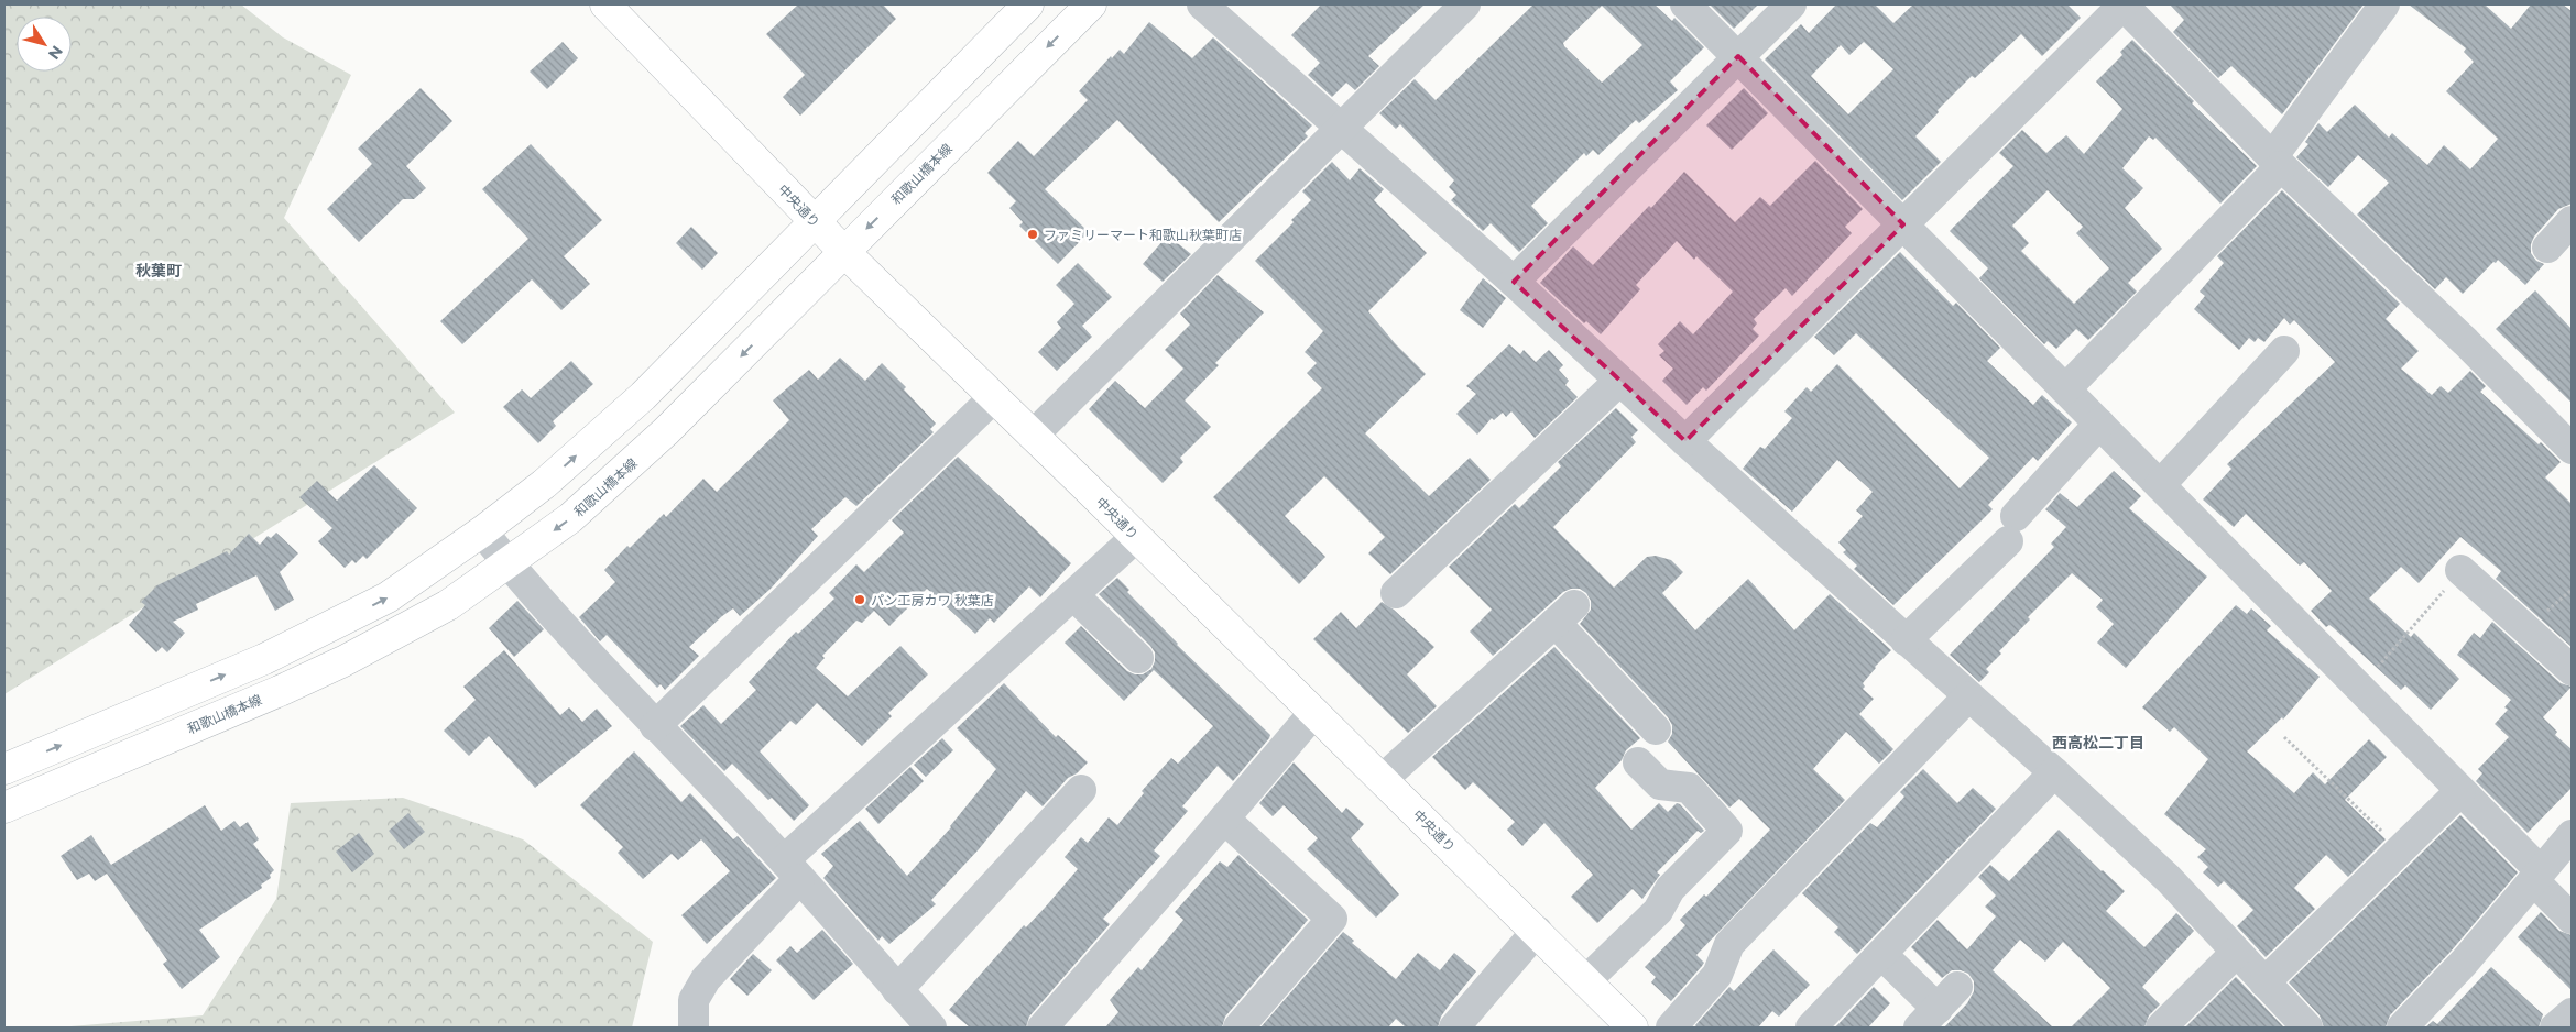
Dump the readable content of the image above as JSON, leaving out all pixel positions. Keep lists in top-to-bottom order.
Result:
{
  "streets": {
    "main road": ["和歌山橋本線", "中央通り"]
  },
  "crossings": [
    ["和歌山橋本線", "中央通り"]
  ],
  "districts": ["秋葉町", "西高松二丁目"],
  "places": ["ファミリーマート和歌山秋葉町店", "パン工房カワ 秋葉店"],
  "north": "bottom right"
}
